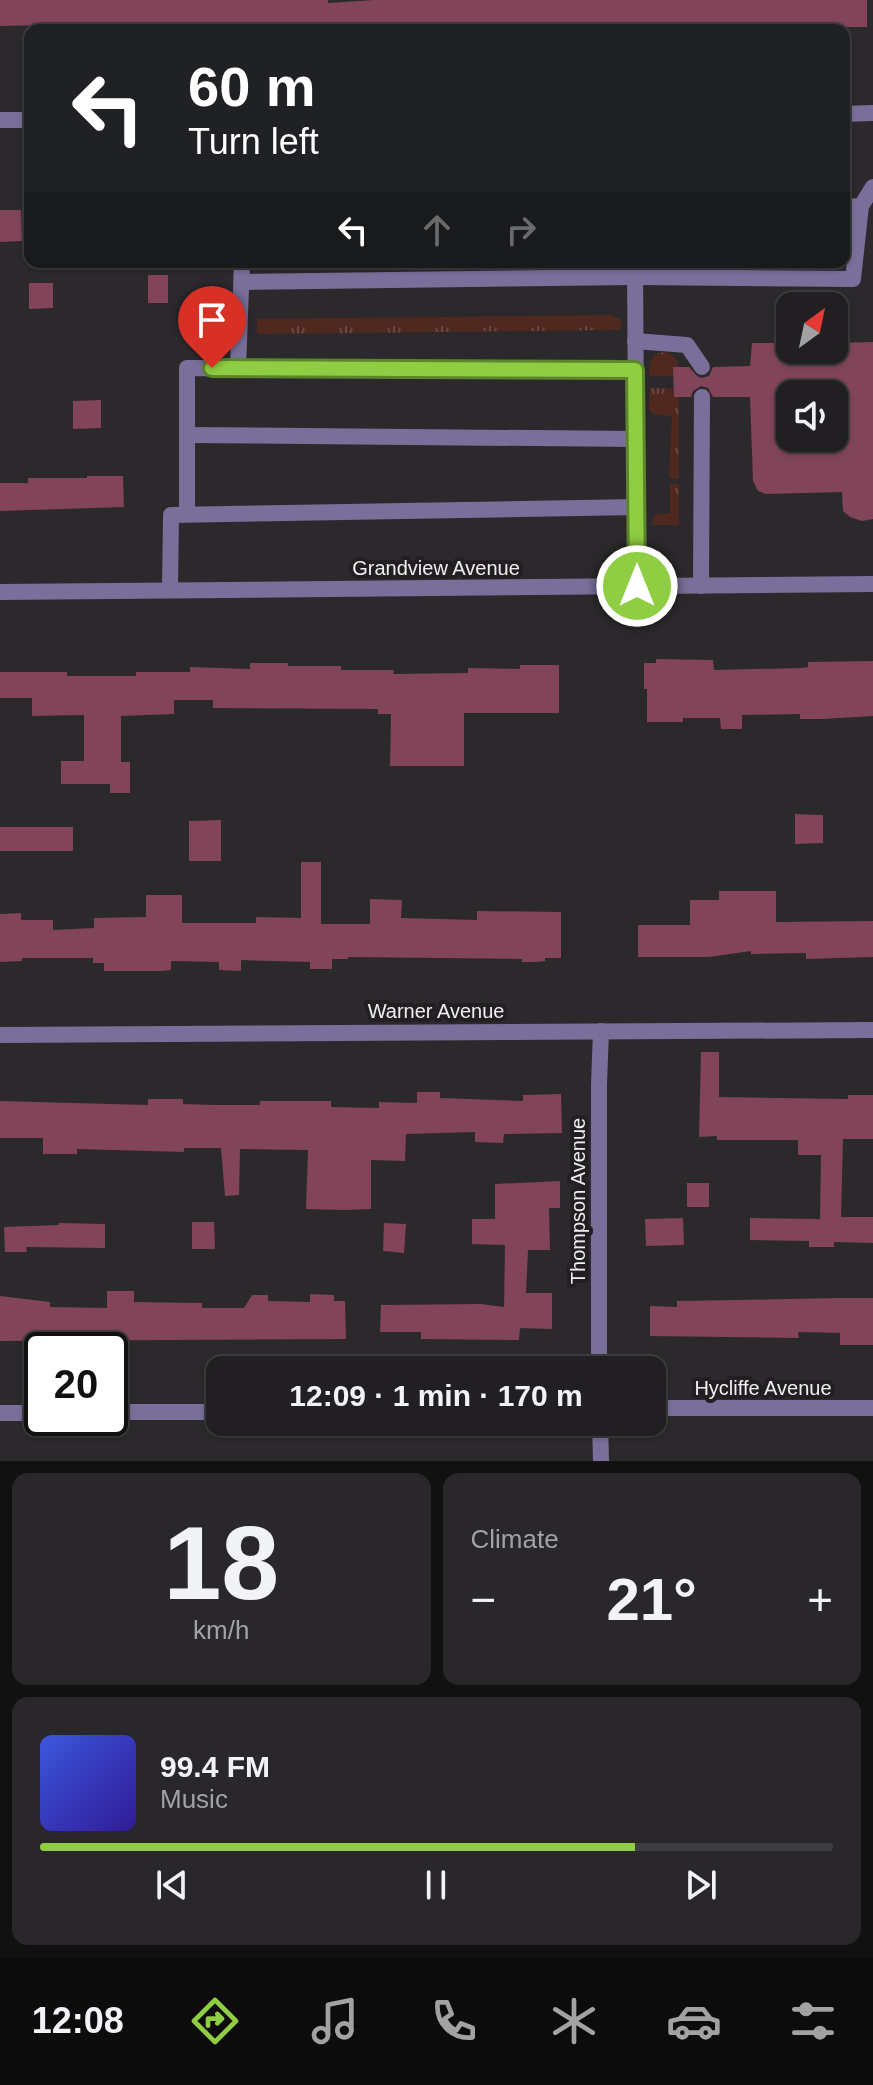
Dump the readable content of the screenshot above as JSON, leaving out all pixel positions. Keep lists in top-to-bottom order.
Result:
{
  "streets": {
    "street": [
      "Grandview Avenue",
      "Warner Avenue",
      "Thompson Avenue",
      "Hycliffe Avenue"
    ]
  },
  "crossings": [
    ["Warner Avenue", "Thompson Avenue"]
  ],
  "north": "top right",
  "page": {
    "turn": ["60 m", "Turn left"],
    "limit": "20",
    "trip": "12:09 · 1 min · 170 m",
    "tile": [
      ["18", "km/h"],
      "Climate"
    ],
    "heat": ["−", "21°", "+"],
    "song": ["99.4 FM", "Music"],
    "tabs": "12:08"
  }
}
